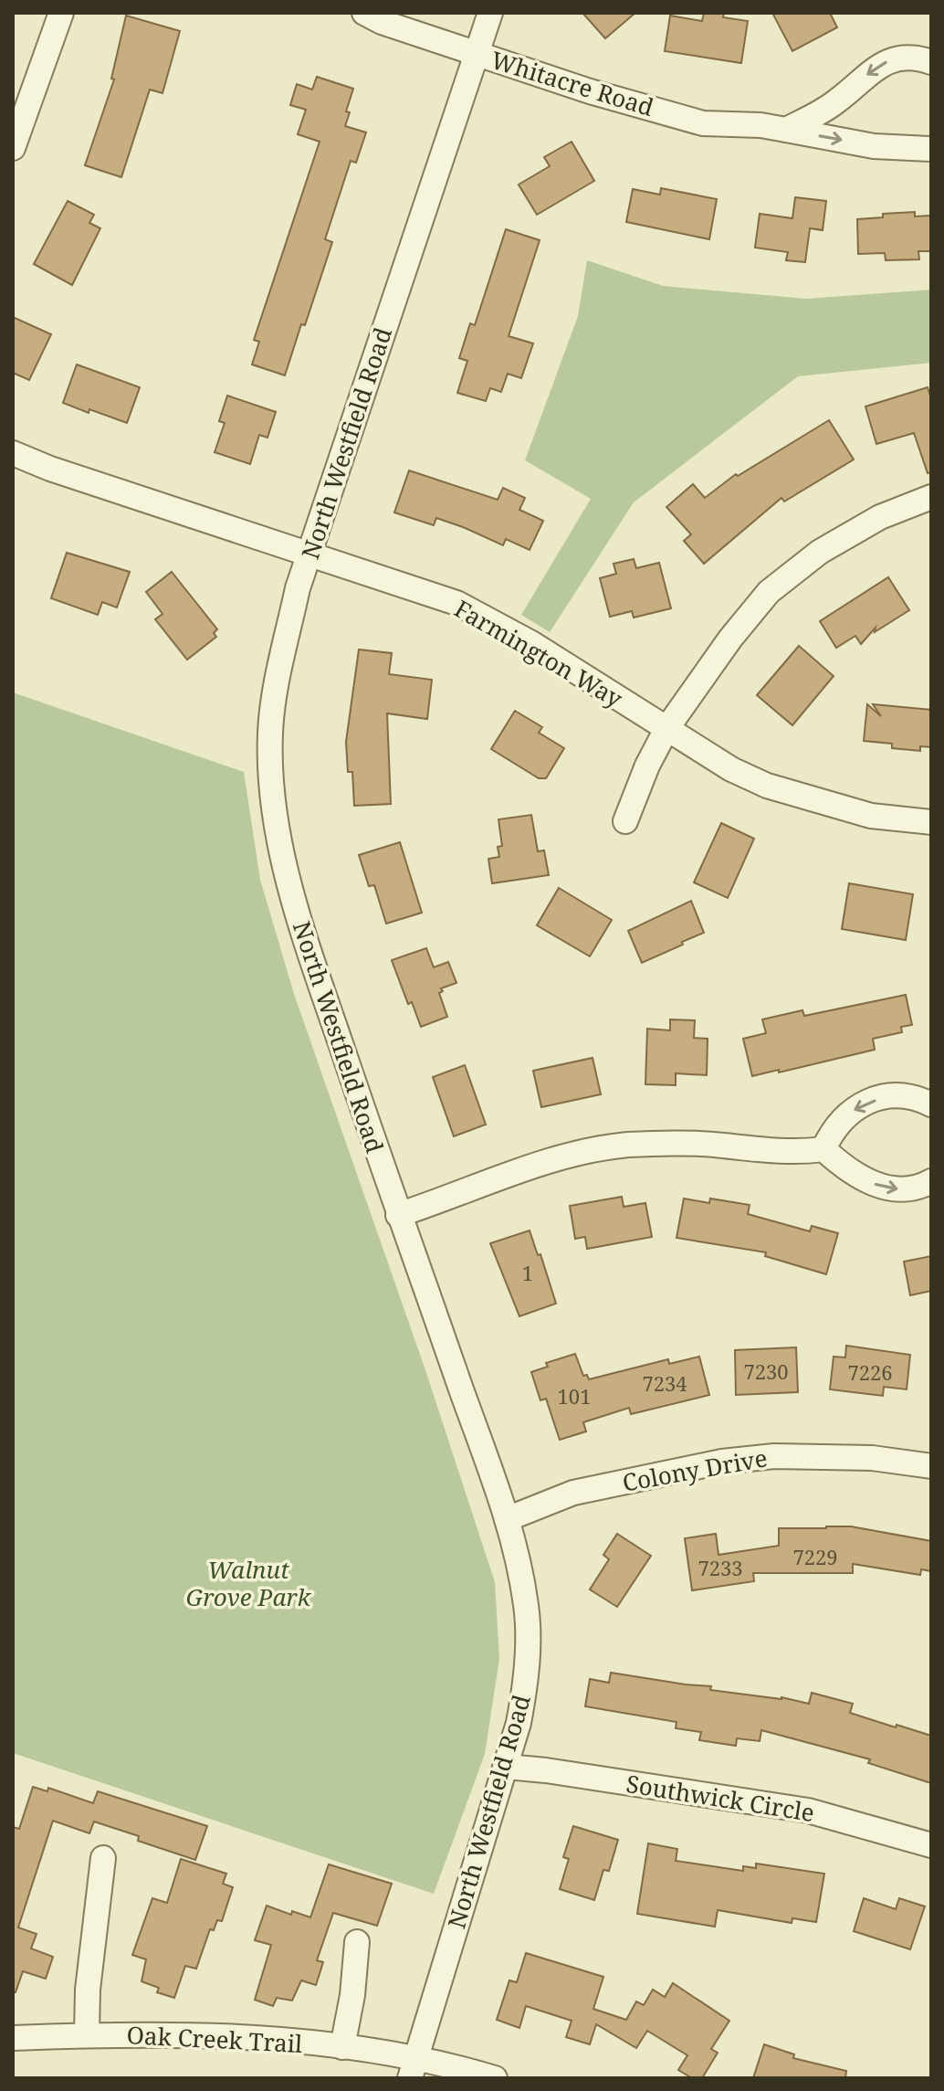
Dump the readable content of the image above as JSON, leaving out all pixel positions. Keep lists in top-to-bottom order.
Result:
{
  "streets": {
    "street": [
      "Whitacre Road",
      "North Westfield Road",
      "Farmington Way",
      "Colony Drive",
      "Southwick Circle",
      "Oak Creek Trail"
    ]
  },
  "crossings": [
    ["Whitacre Road", "North Westfield Road"],
    ["North Westfield Road", "Farmington Way"],
    ["North Westfield Road", "Colony Drive"],
    ["North Westfield Road", "Southwick Circle"],
    ["North Westfield Road", "Oak Creek Trail"]
  ],
  "parks": ["Walnut Grove Park"],
  "house_numbers": [
    "1",
    "7230",
    "7226",
    "7234",
    "101",
    "7229",
    "7233"
  ]
}
